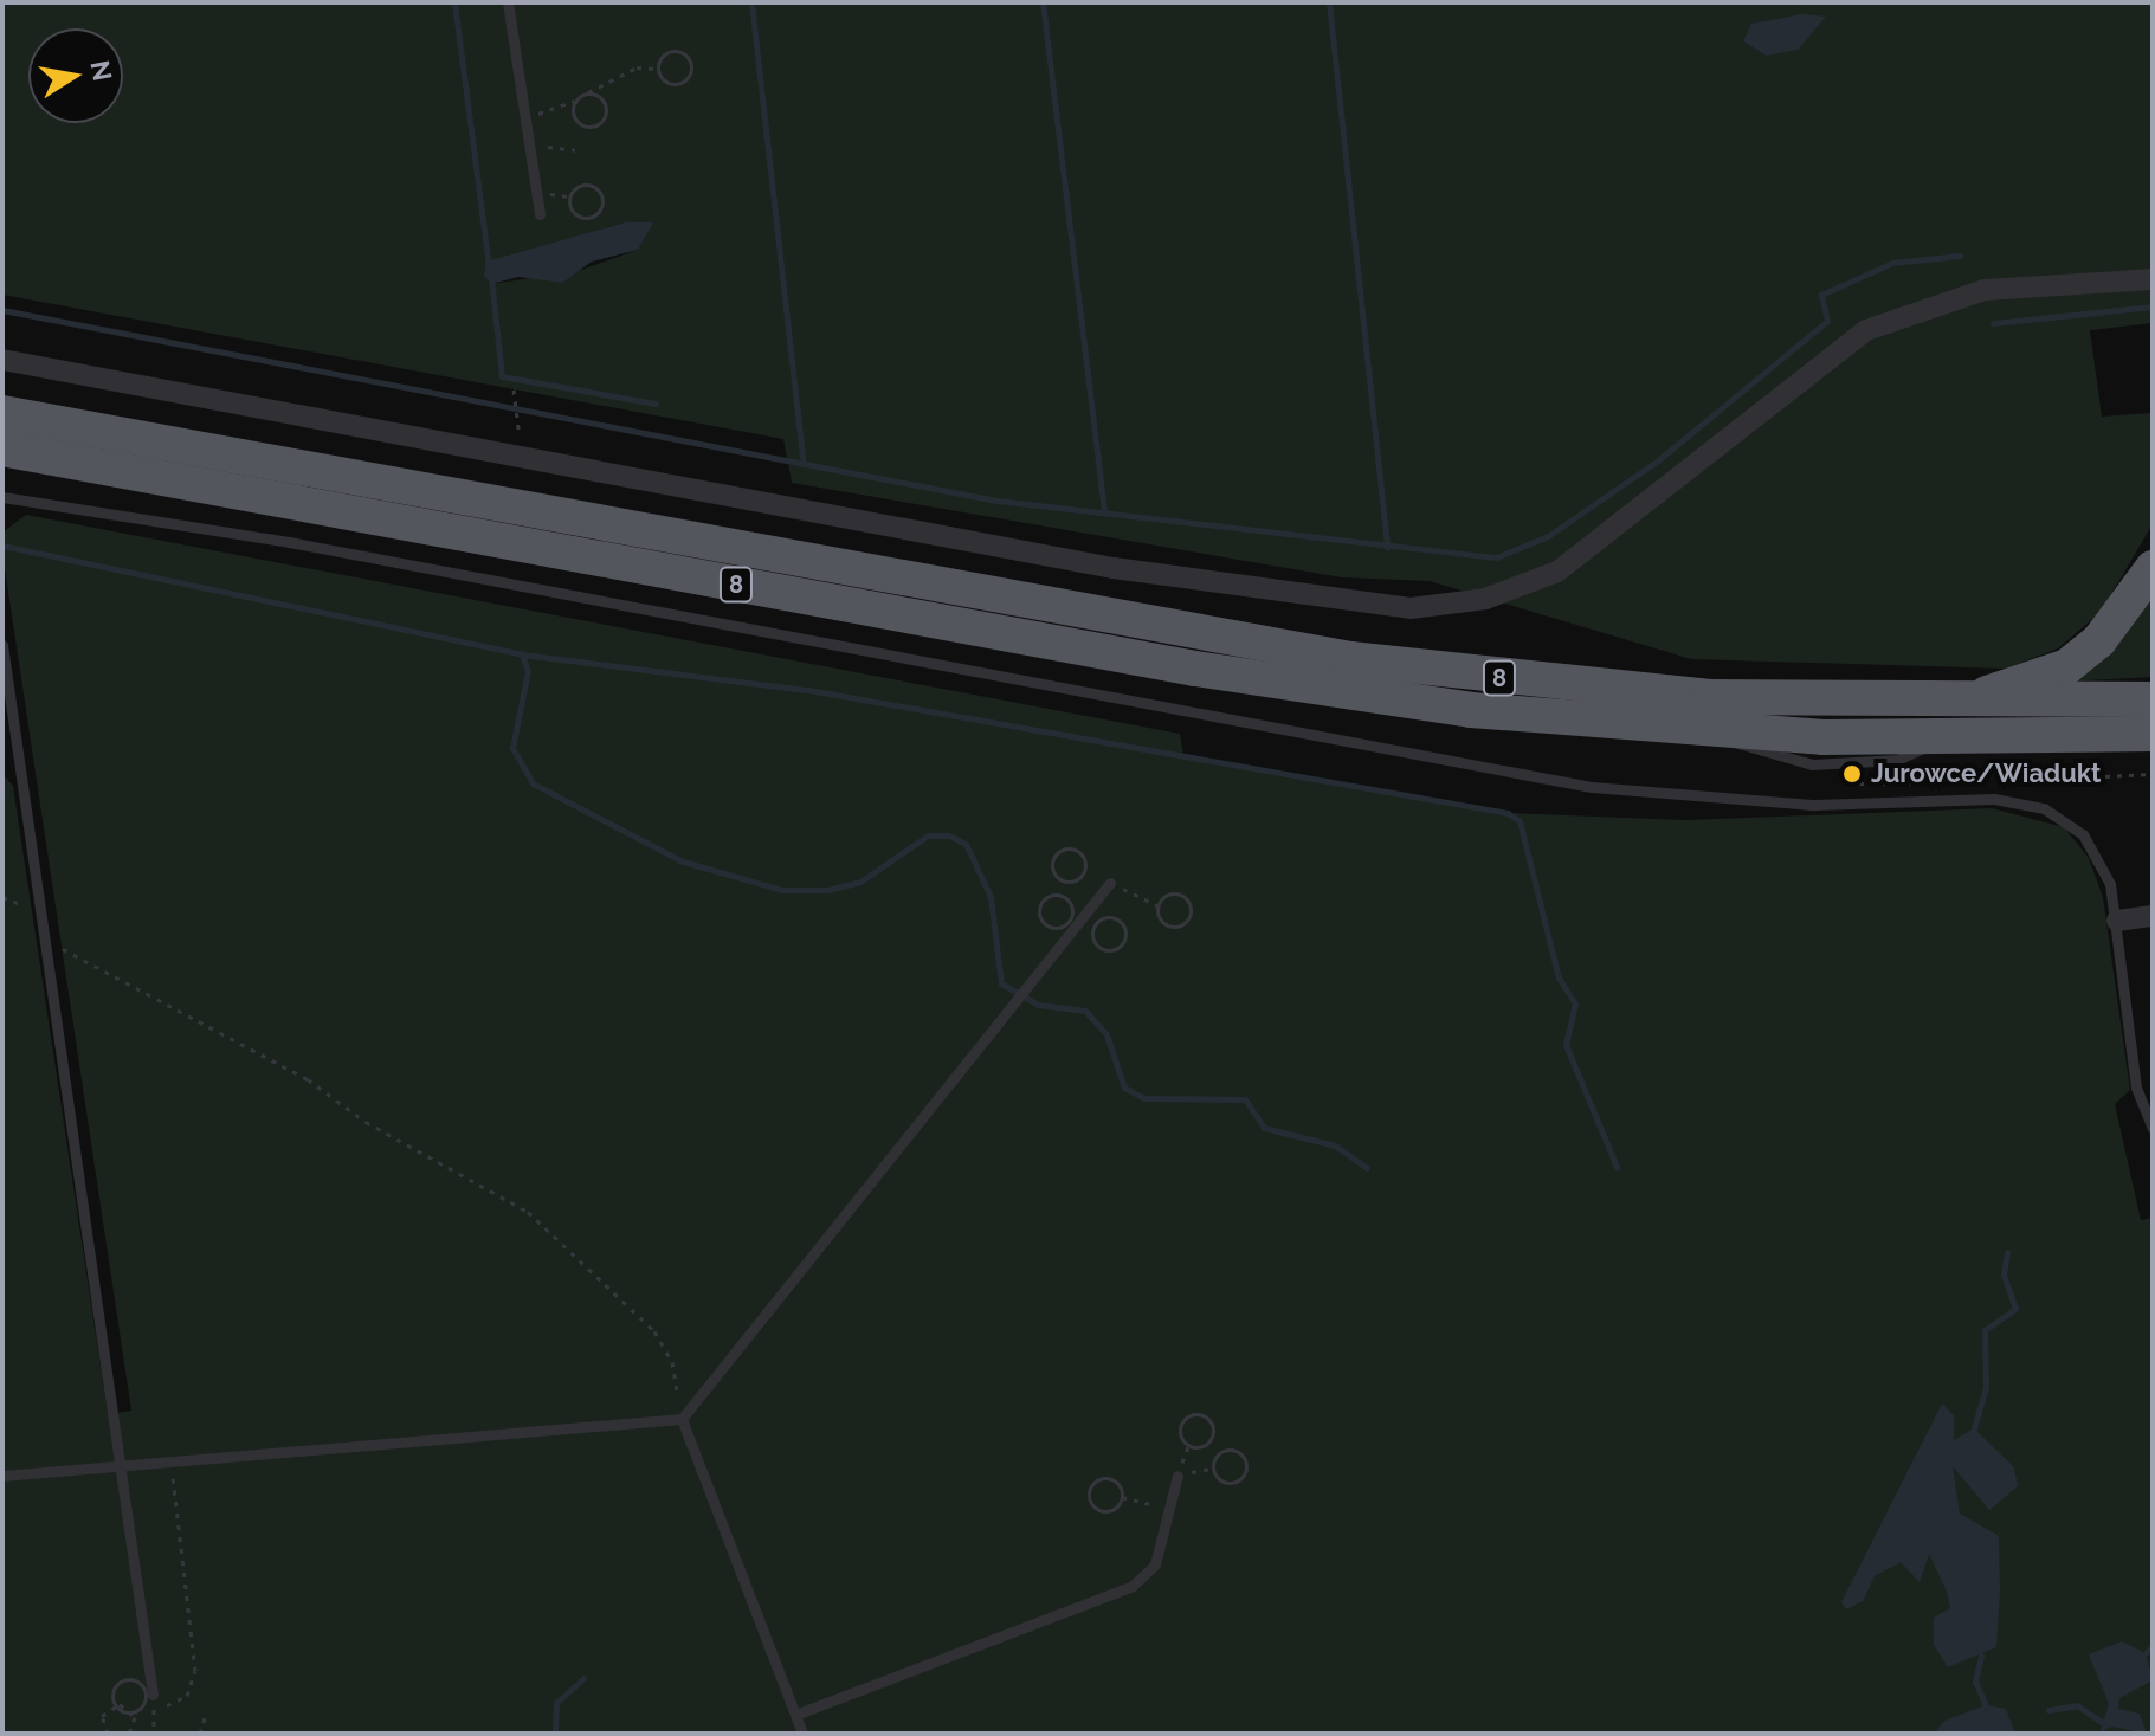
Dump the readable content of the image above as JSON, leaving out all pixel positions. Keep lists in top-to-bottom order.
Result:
{
  "streets": {
    "highway": ["8"]
  },
  "places": ["Jurowce/Wiadukt"],
  "north": "right"
}
